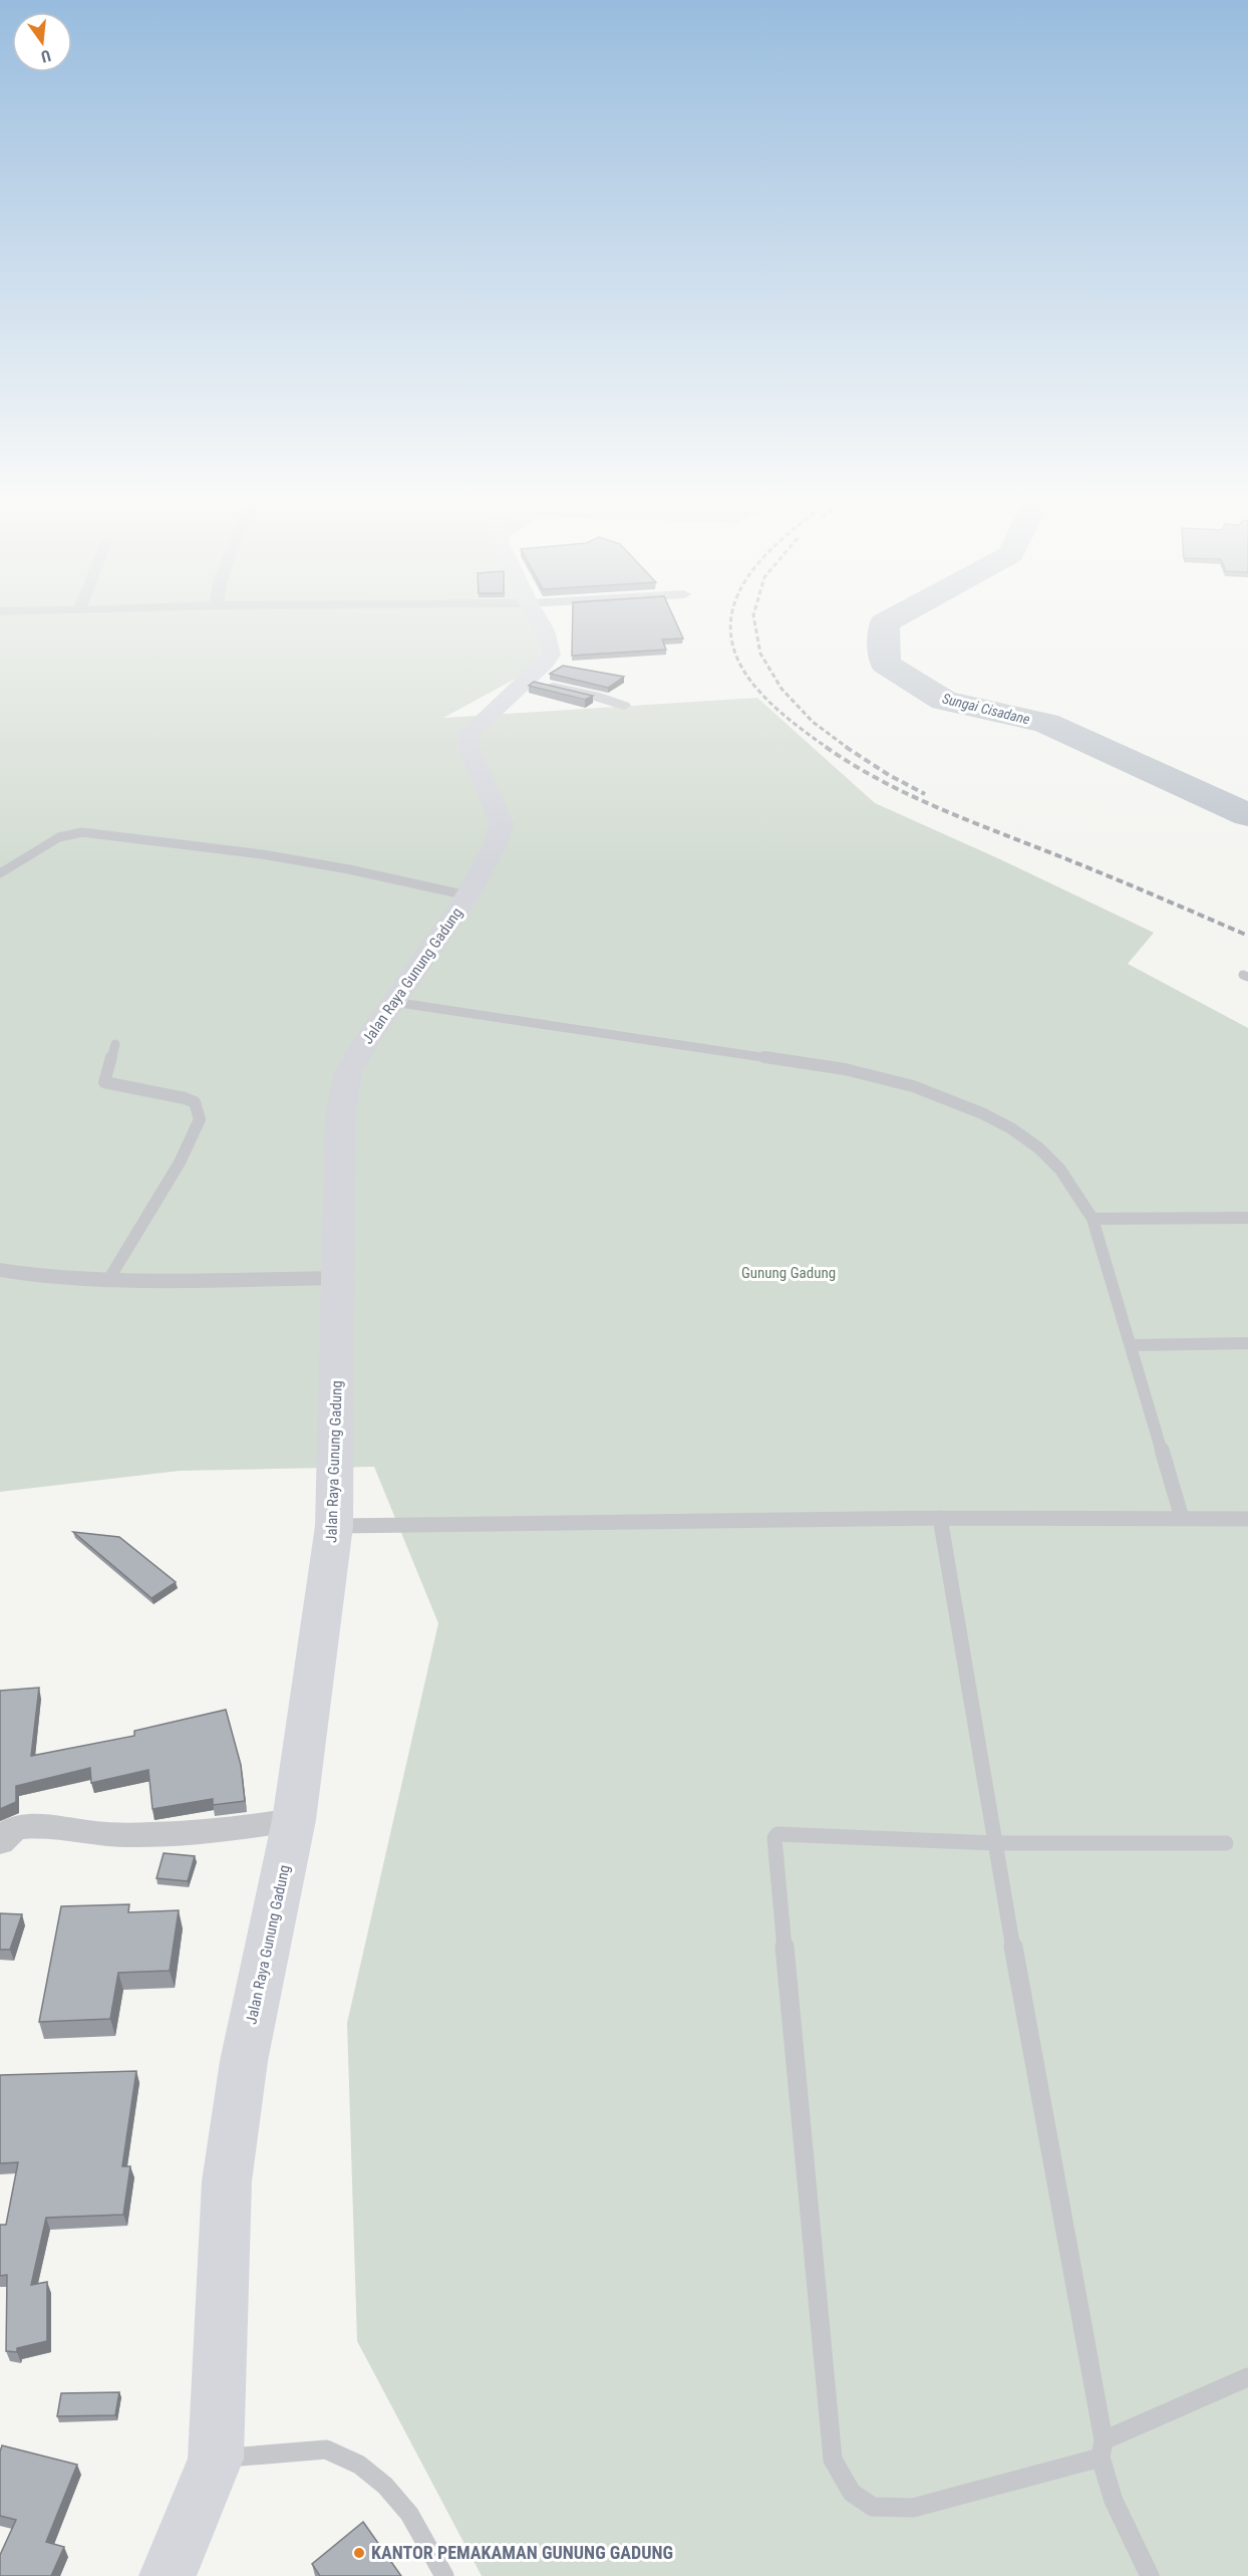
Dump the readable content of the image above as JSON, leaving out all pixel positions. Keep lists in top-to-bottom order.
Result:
{
  "streets": {
    "street": ["Jalan Raya Gunung Gadung"]
  },
  "water": ["Sungai Cisadane"],
  "parks": ["Gunung Gadung"],
  "places": ["KANTOR PEMAKAMAN GUNUNG GADUNG"],
  "north": "bottom"
}
